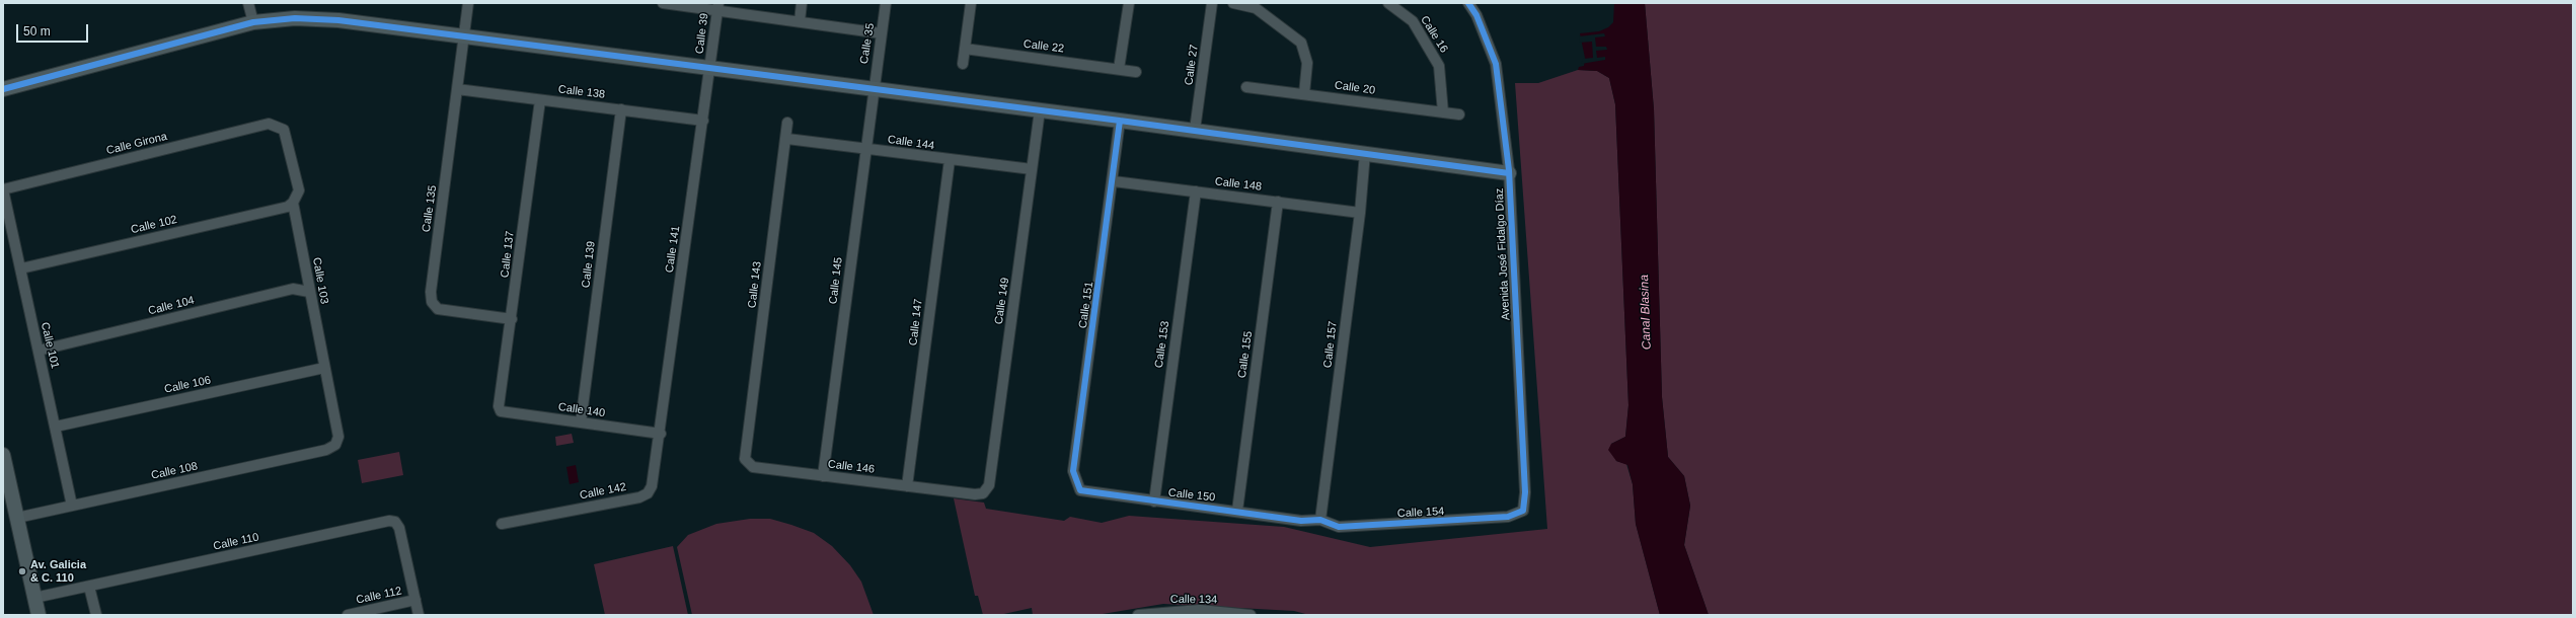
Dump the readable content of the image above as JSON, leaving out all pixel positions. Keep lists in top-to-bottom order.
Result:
{
  "streets": {
    "street": [
      "Calle 39",
      "Calle 16",
      "Calle 35",
      "Calle 22",
      "Calle 27",
      "Calle 20",
      "Calle 138",
      "Calle 144",
      "Calle Girona",
      "Calle 148",
      "Calle 135",
      "Calle 102",
      "Calle 141",
      "Calle 137",
      "Avenida José Fidalgo Díaz",
      "Calle 139",
      "Calle 103",
      "Calle 145",
      "Calle 143",
      "Calle 149",
      "Calle 151",
      "Calle 104",
      "Calle 147",
      "Calle 153",
      "Calle 157",
      "Calle 101",
      "Calle 155",
      "Calle 106",
      "Calle 140",
      "Calle 146",
      "Calle 108",
      "Calle 142",
      "Calle 150",
      "Calle 154",
      "Calle 110",
      "Calle 112",
      "Calle 134"
    ]
  },
  "crossings": [
    ["Calle 39", "Calle 141"],
    ["Calle 16", "Calle 20"],
    ["Calle 35", "Calle 145"],
    ["Calle 138", "Calle 135"],
    ["Calle 138", "Calle 141"],
    ["Calle 138", "Calle 137"],
    ["Calle 138", "Calle 139"],
    ["Calle 144", "Calle 145"],
    ["Calle 144", "Calle 143"],
    ["Calle 144", "Calle 149"],
    ["Calle 144", "Calle 147"],
    ["Calle Girona", "Calle 103"],
    ["Calle Girona", "Calle 101"],
    ["Calle 148", "Calle 151"],
    ["Calle 148", "Calle 153"],
    ["Calle 148", "Calle 157"],
    ["Calle 148", "Calle 155"],
    ["Calle 135", "Calle 137"],
    ["Calle 102", "Calle 103"],
    ["Calle 102", "Calle 101"],
    ["Calle 141", "Calle 140"],
    ["Calle 141", "Calle 142"],
    ["Calle 137", "Calle 140"],
    ["Avenida José Fidalgo Díaz", "Calle 154"],
    ["Calle 139", "Calle 140"],
    ["Calle 103", "Calle 104"],
    ["Calle 103", "Calle 106"],
    ["Calle 103", "Calle 108"],
    ["Calle 145", "Calle 146"],
    ["Calle 143", "Calle 146"],
    ["Calle 149", "Calle 146"],
    ["Calle 151", "Calle 150"],
    ["Calle 104", "Calle 101"],
    ["Calle 147", "Calle 146"],
    ["Calle 153", "Calle 150"],
    ["Calle 157", "Calle 150"],
    ["Calle 157", "Calle 154"],
    ["Calle 101", "Calle 106"],
    ["Calle 101", "Calle 108"],
    ["Calle 155", "Calle 150"],
    ["Calle 140", "Calle 142"],
    ["Calle 150", "Calle 154"],
    ["Calle 110", "Calle 112"]
  ],
  "water": ["Canal Blasina"],
  "places": ["Av. Galicia & C. 110"],
  "scale_bar": "50 m"
}
